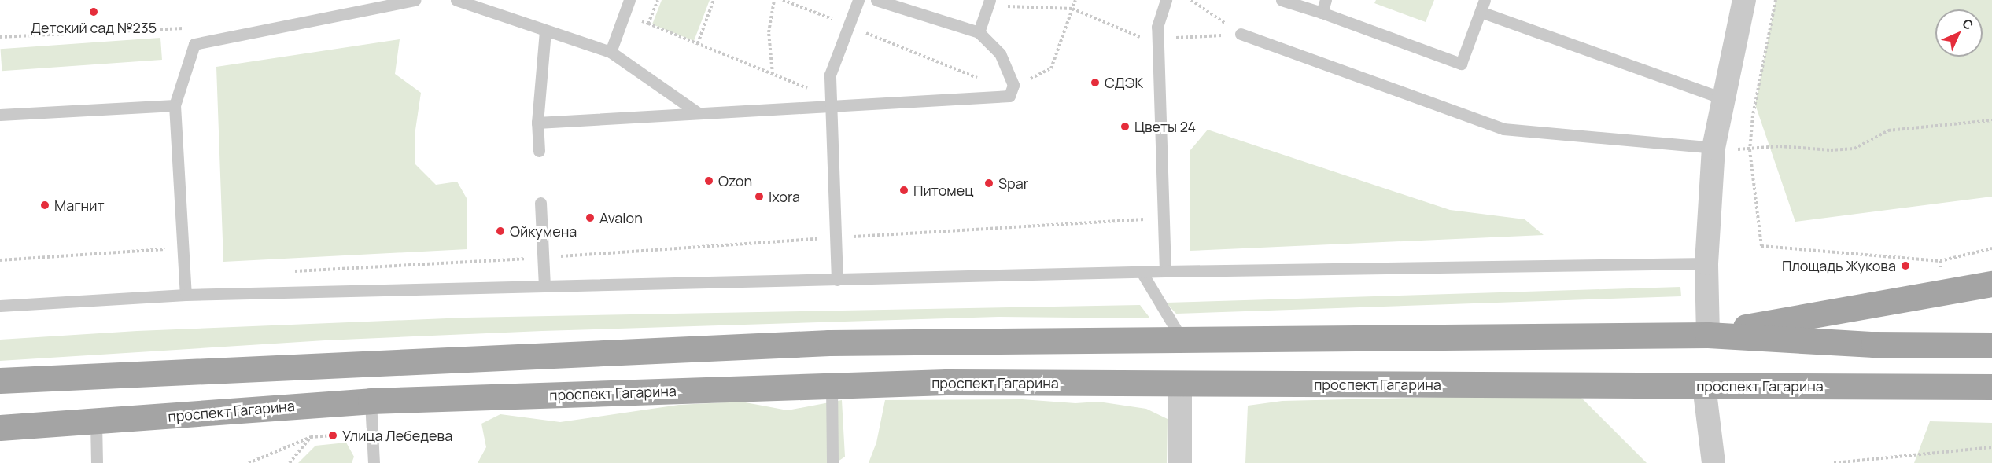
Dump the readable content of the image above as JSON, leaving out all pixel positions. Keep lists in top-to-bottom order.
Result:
{
  "streets": {
    "main road": ["проспект Гагарина"]
  },
  "places": [
    "Детский сад №235",
    "СДЭК",
    "Цветы 24",
    "Ozon",
    "Spar",
    "Питомец",
    "Ixora",
    "Магнит",
    "Avalon",
    "Ойкумена",
    "Площадь Жукова",
    "Улица Лебедева"
  ],
  "north": "top right"
}
